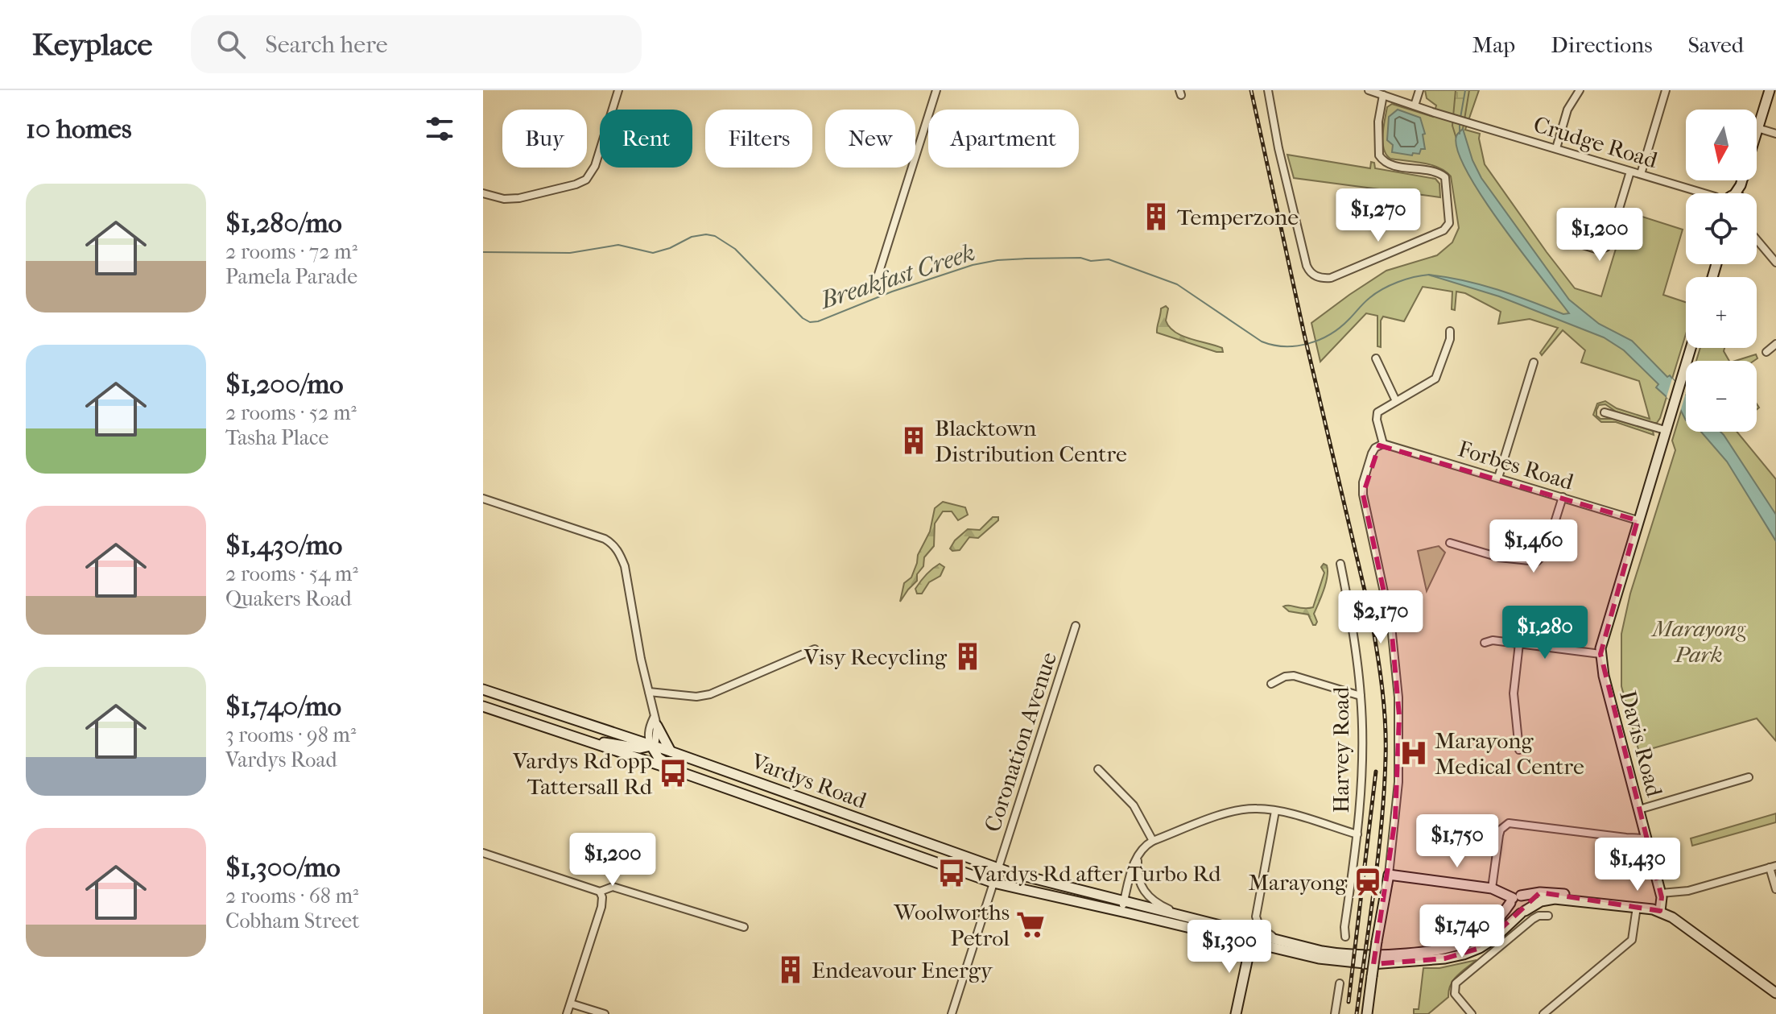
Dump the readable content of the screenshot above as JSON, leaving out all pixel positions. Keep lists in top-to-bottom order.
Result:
{
  "streets": {
    "main road": ["Davis Road", "Vardys Road"],
    "street": [
      "Crudge Road",
      "Forbes Road",
      "Coronation Avenue",
      "Harvey Road"
    ]
  },
  "crossings": [
    ["Forbes Road", "Davis Road"],
    ["Coronation Avenue", "Vardys Road"]
  ],
  "water": ["Breakfast Creek"],
  "parks": ["Marayong Park"],
  "places": {
    "building": [
      "Temperzone",
      "Blacktown Distribution Centre",
      "Visy Recycling",
      "Endeavour Energy"
    ],
    "hospital": ["Marayong Medical Centre"],
    "bus stop": ["Vardys Rd opp Tattersall Rd", "Vardys Rd after Turbo Rd"],
    "station": ["Marayong"],
    "supermarket": ["Woolworths Petrol"]
  },
  "north": "bottom",
  "page": {
    "header": "Keyplace",
    "search": "Search here",
    "nav": ["Map", "Directions", "Saved"],
    "heading": "10 homes",
    "map_buttons": ["+", "−"],
    "chip": [
      "Buy",
      "Rent",
      "Filters",
      "New",
      "Apartment"
    ],
    "list": [
      {
        "name": "$1,280/mo",
        "note": "2 rooms · 72 m² · Pamela Parade"
      },
      {
        "name": "$1,200/mo",
        "note": "2 rooms · 52 m² · Tasha Place"
      },
      {
        "name": "$1,430/mo",
        "note": "2 rooms · 54 m² · Quakers Road"
      },
      {
        "name": "$1,740/mo",
        "note": "3 rooms · 98 m² · Vardys Road"
      },
      {
        "name": "$1,300/mo",
        "note": "2 rooms · 68 m² · Cobham Street"
      }
    ],
    "price": [
      "$1,270",
      "$1,200",
      "$1,460",
      "$2,170",
      "$1,280",
      "$1,750",
      "$1,200",
      "$1,430",
      "$1,740",
      "$1,300"
    ]
  }
}
